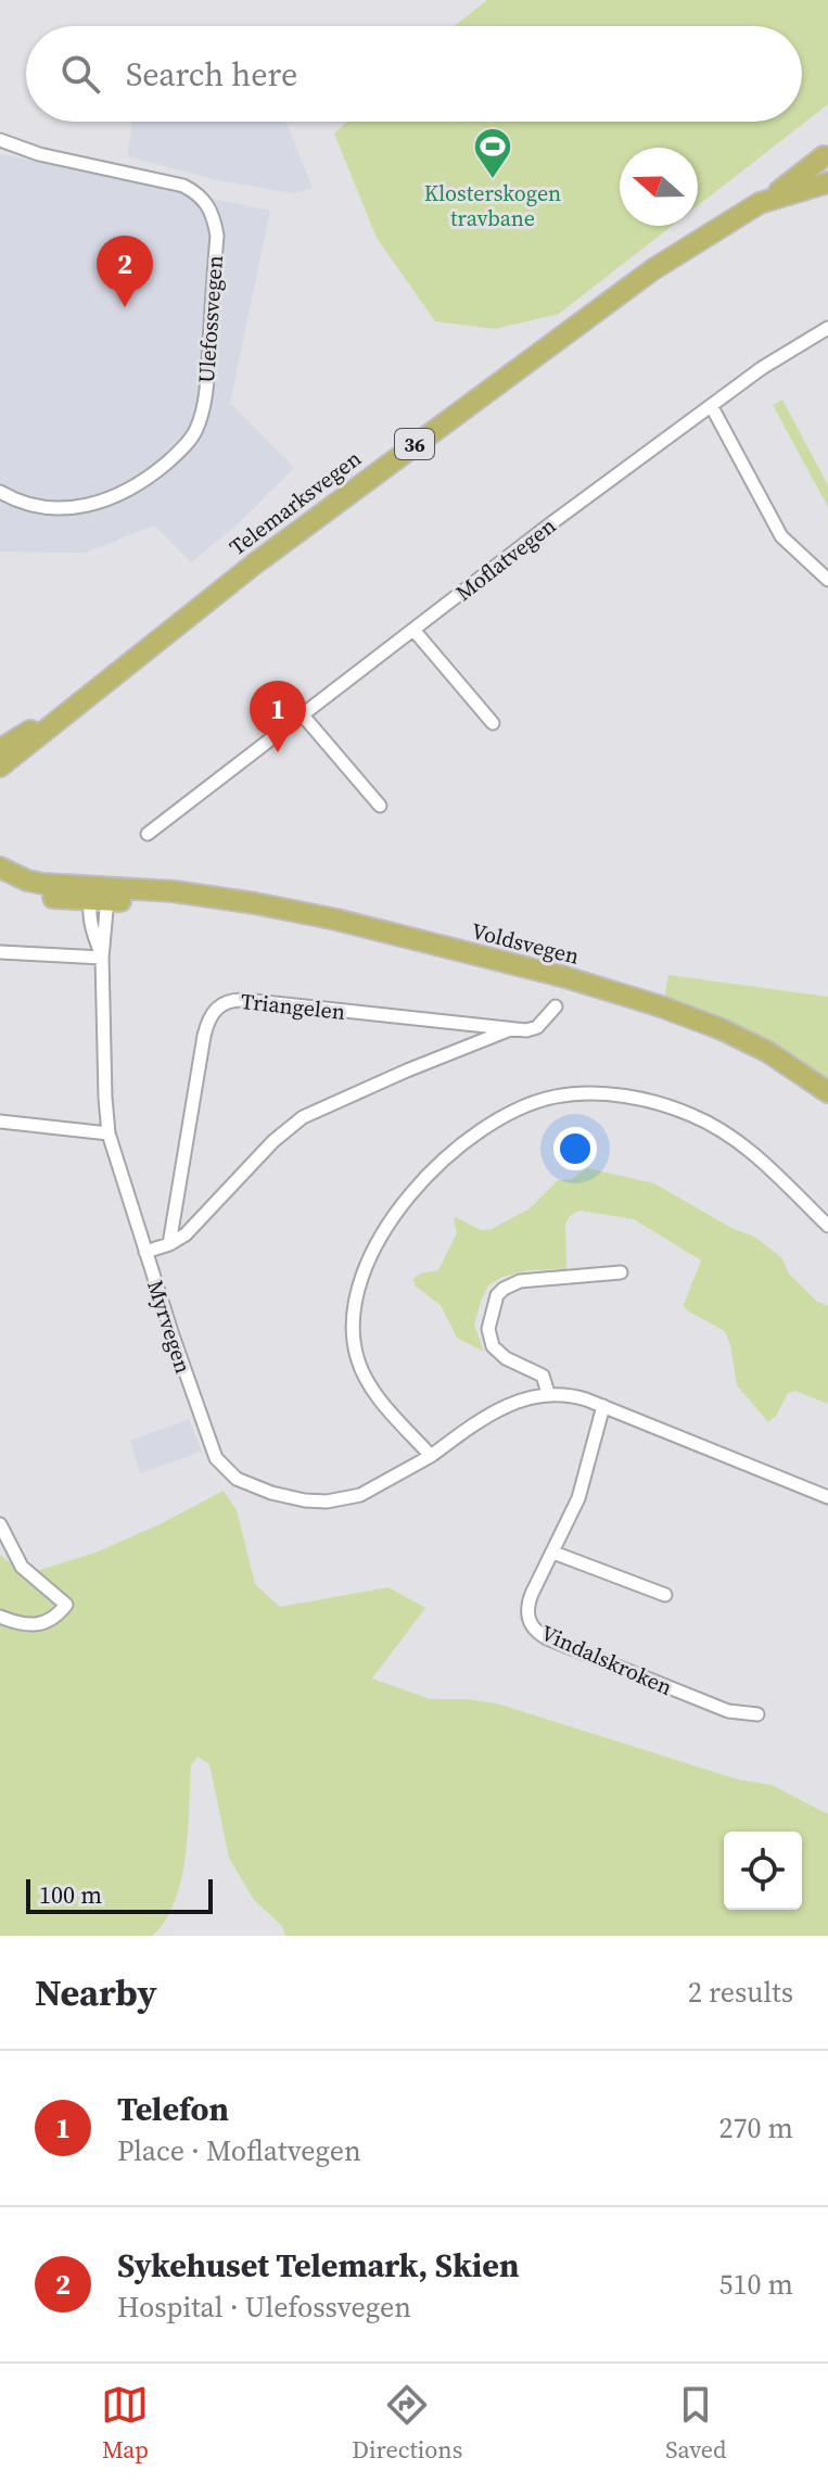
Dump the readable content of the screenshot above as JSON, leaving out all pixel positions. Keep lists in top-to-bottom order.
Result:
{
  "streets": {
    "highway": ["36", "Telemarksvegen", "Voldsvegen"],
    "street": [
      "Ulefossvegen",
      "Moflatvegen",
      "Triangelen",
      "Myrvegen",
      "Vindalskroken"
    ]
  },
  "crossings": [
    ["Voldsvegen", "Myrvegen"],
    ["Triangelen", "Myrvegen"]
  ],
  "places": {
    "sports": ["Klosterskogen travbane"]
  },
  "scale_bar": "100 m",
  "north": "left",
  "page": {
    "search": "Search here",
    "pins": ["2", "1"],
    "scale": "100 m",
    "heading": ["Nearby", "2 results"],
    "list": [
      {
        "mark": "1",
        "name": "Telefon",
        "note": "Place · Moflatvegen",
        "value": "270 m"
      },
      {
        "mark": "2",
        "name": "Sykehuset Telemark, Skien",
        "note": "Hospital · Ulefossvegen",
        "value": "510 m"
      }
    ],
    "nav": ["Map", "Directions", "Saved"]
  }
}
